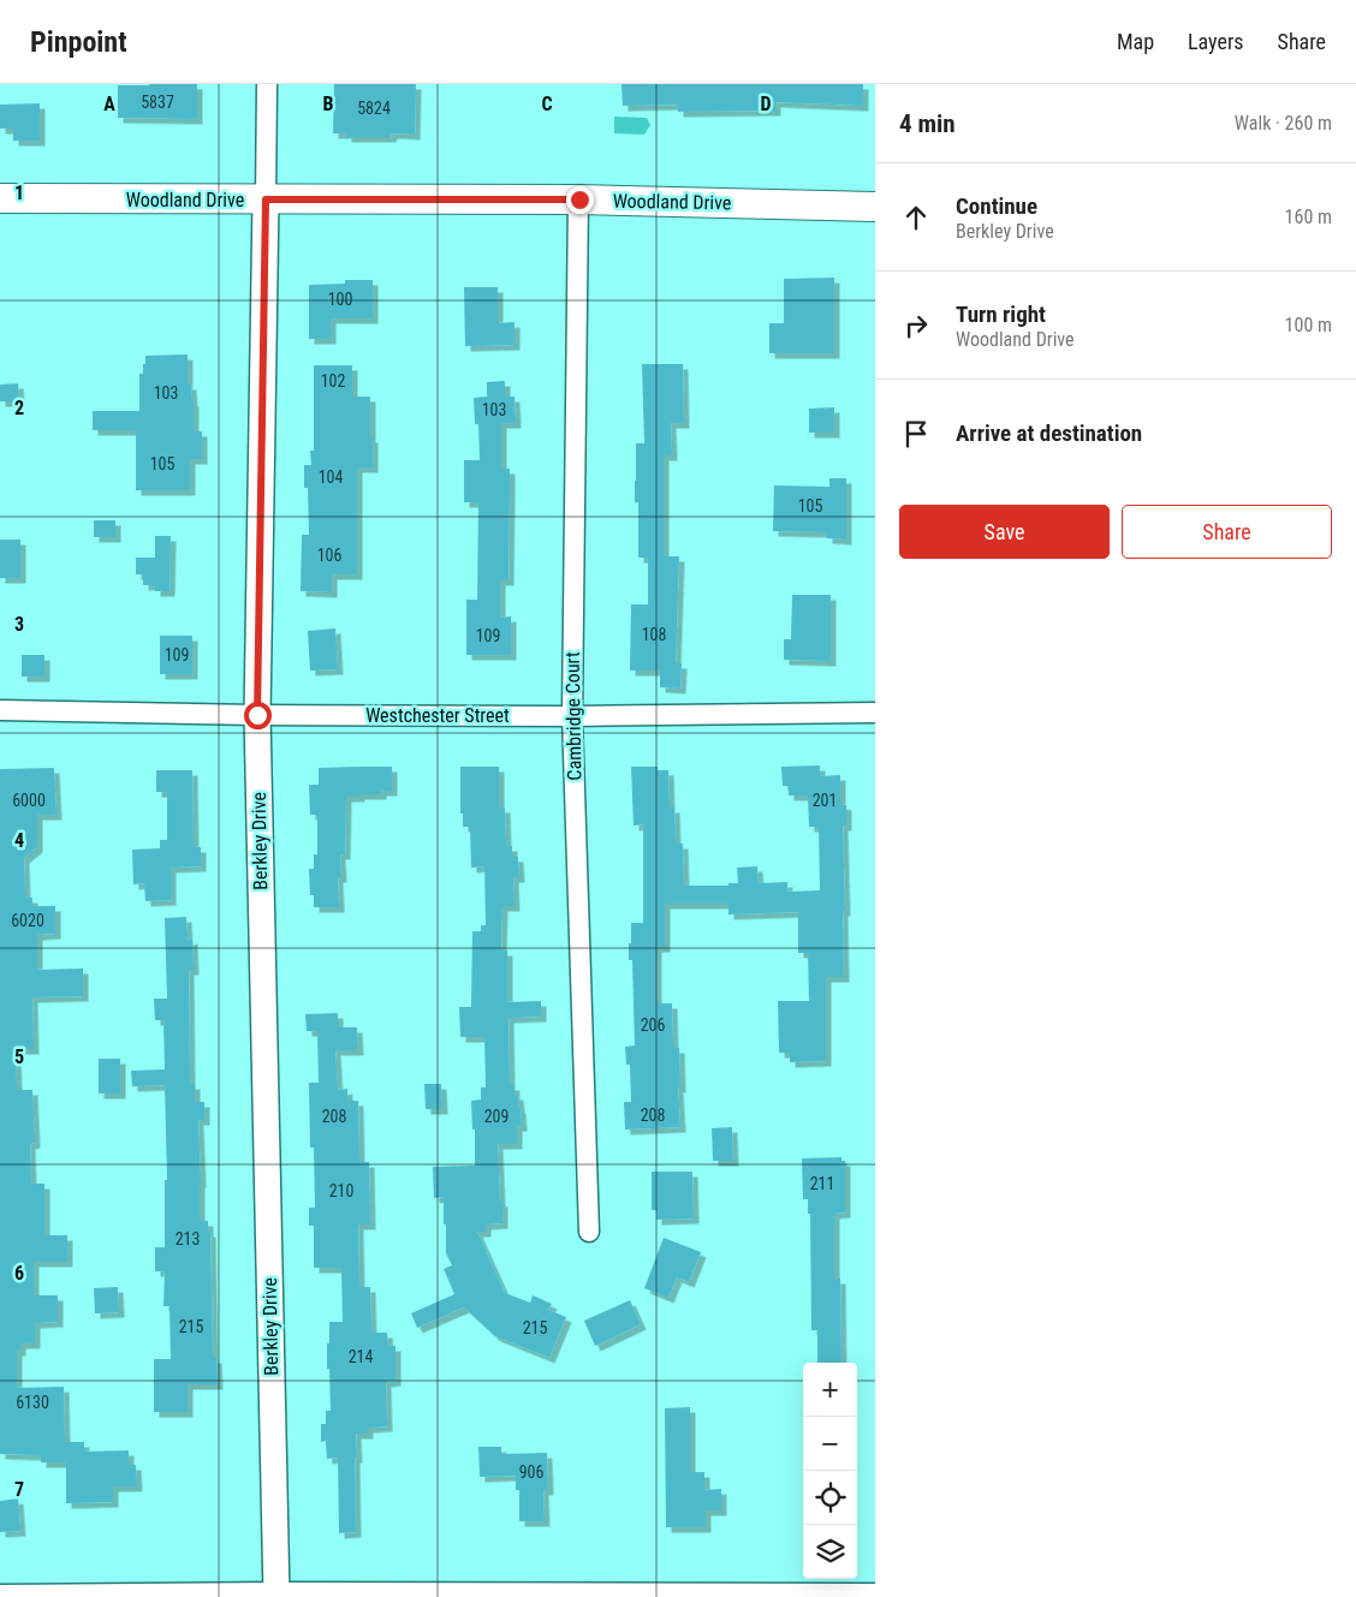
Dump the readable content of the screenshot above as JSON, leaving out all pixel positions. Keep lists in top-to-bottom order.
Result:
{
  "streets": {
    "main road": ["Woodland Drive"],
    "street": ["Westchester Street", "Cambridge Court", "Berkley Drive"]
  },
  "crossings": [
    ["Woodland Drive", "Cambridge Court"],
    ["Woodland Drive", "Berkley Drive"],
    ["Westchester Street", "Cambridge Court"],
    ["Westchester Street", "Berkley Drive"]
  ],
  "house_numbers": [
    "5837",
    "5824",
    "100",
    "102",
    "103",
    "103",
    "105",
    "104",
    "105",
    "106",
    "108",
    "109",
    "109",
    "6000",
    "201",
    "6020",
    "206",
    "208",
    "208",
    "209",
    "211",
    "210",
    "213",
    "215",
    "215",
    "214",
    "6130",
    "906"
  ],
  "page": {
    "header": "Pinpoint",
    "nav": ["Map", "Layers", "Share"],
    "heading": ["4 min", "Walk · 260 m"],
    "list": [
      ["Continue", "Berkley Drive", "160 m"],
      ["Turn right", "Woodland Drive", "100 m"],
      "Arrive at destination"
    ],
    "buttons": ["Save", "Share"],
    "map_buttons": ["+", "−"]
  },
  "grid": {
    "columns": [
      "A",
      "B",
      "C",
      "D"
    ],
    "rows": [
      "1",
      "2",
      "3",
      "4",
      "5",
      "6",
      "7"
    ]
  }
}
